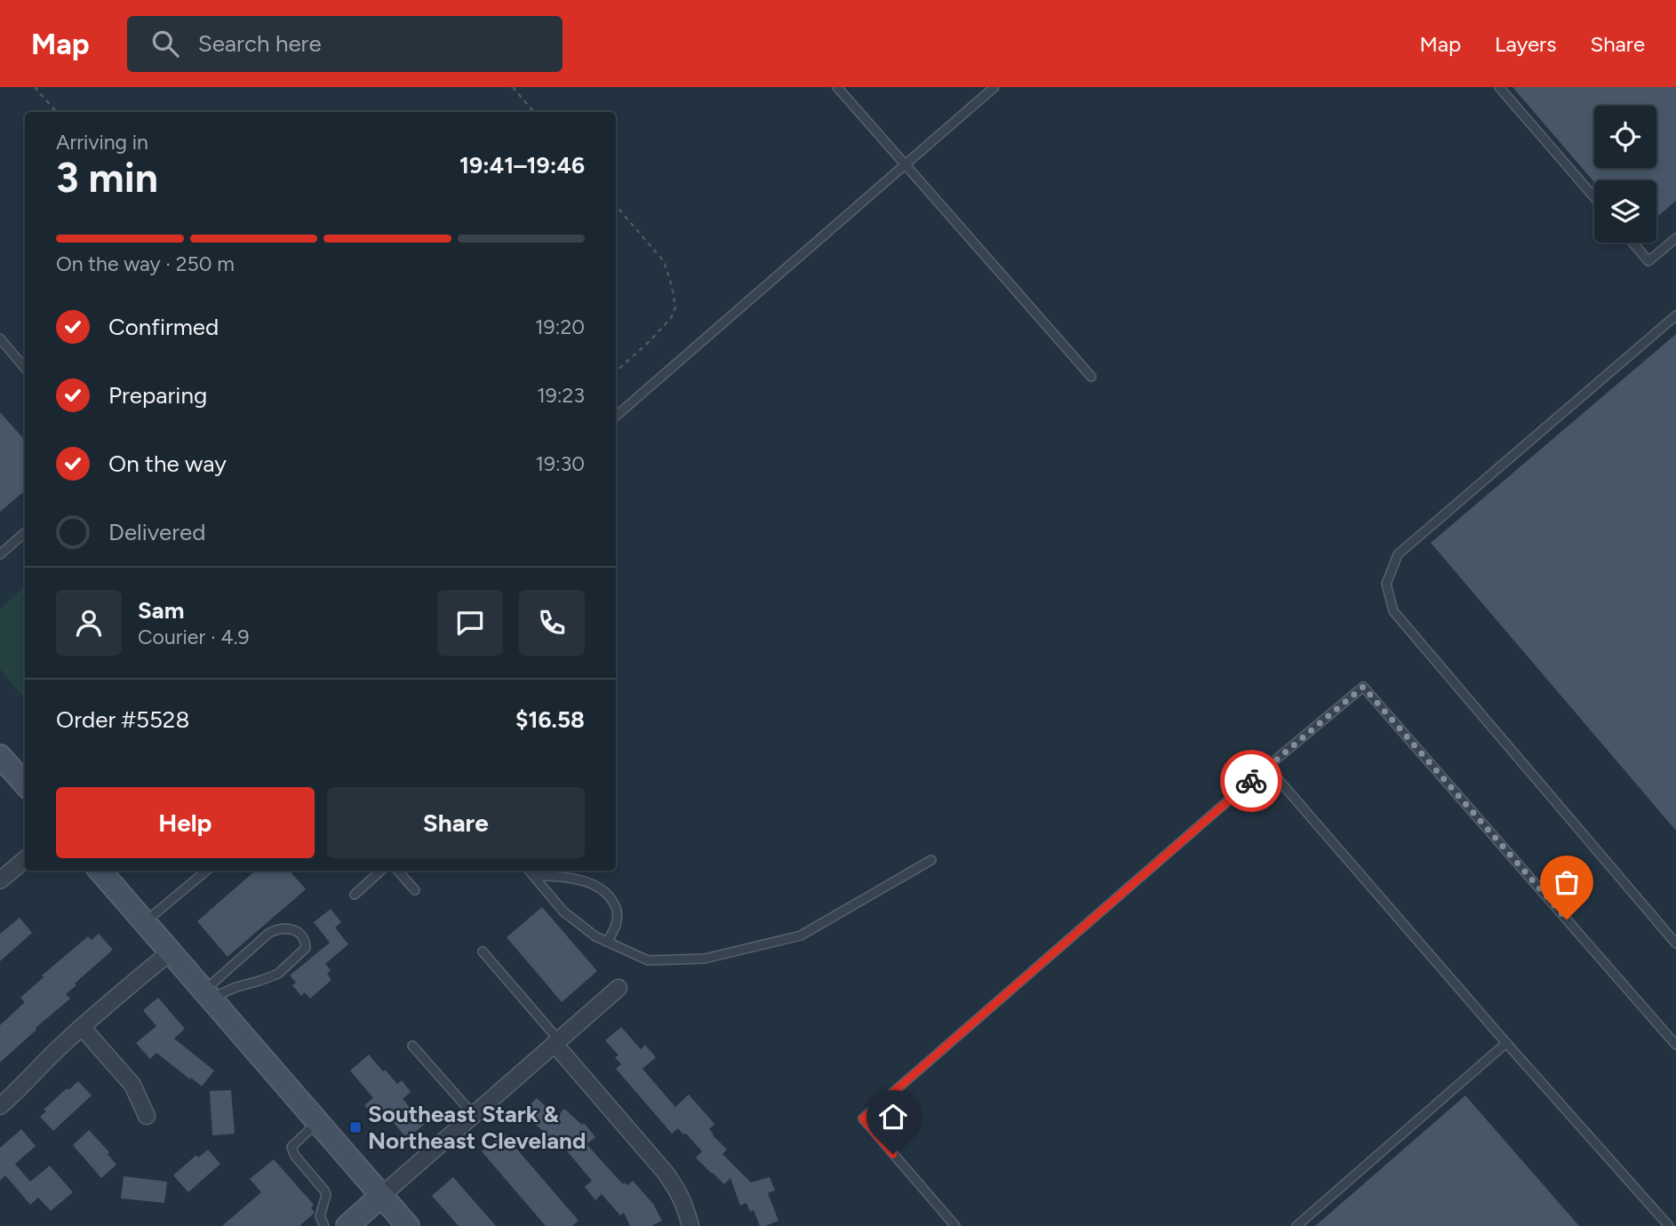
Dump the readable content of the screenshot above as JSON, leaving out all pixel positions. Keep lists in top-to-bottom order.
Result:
{
  "places": {
    "transit": ["Southeast Stark & Northeast Cleveland"]
  },
  "page": {
    "header": "Map",
    "search": "Search here",
    "nav": ["Map", "Layers", "Share"],
    "heading": ["3 min", "Arriving in", "19:41–19:46"],
    "panel": [
      "Sam",
      "Courier · 4.9",
      "Order #5528",
      "$16.58"
    ],
    "bar": "On the way · 250 m",
    "list": [
      ["Confirmed", "19:20"],
      ["Preparing", "19:23"],
      ["On the way", "19:30"],
      "Delivered"
    ],
    "buttons": ["Help", "Share"]
  }
}
